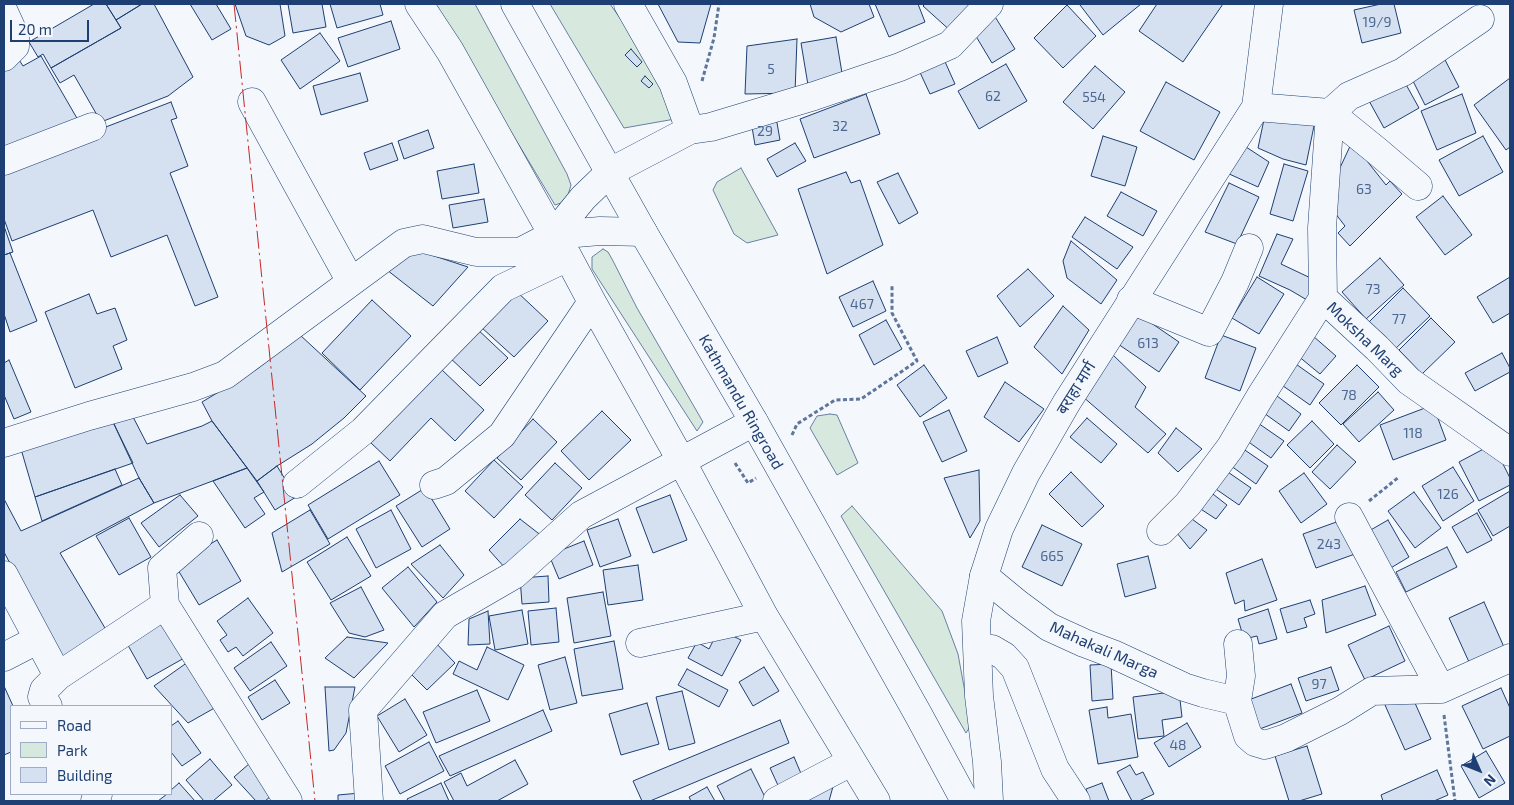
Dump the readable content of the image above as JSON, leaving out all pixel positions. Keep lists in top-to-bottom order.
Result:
{
  "streets": {
    "main road": [
      "Moksha Marg",
      "बराहा मार्ग",
      "Kathmandu Ringroad",
      "Mahakali Marga"
    ]
  },
  "crossings": [
    ["बराहा मार्ग", "Mahakali Marga"]
  ],
  "house_numbers": [
    "19/9",
    "5",
    "62",
    "554",
    "32",
    "29",
    "63",
    "73",
    "467",
    "77",
    "613",
    "78",
    "118",
    "126",
    "243",
    "665",
    "97",
    "48"
  ],
  "legend": ["Road", "Park", "Building"],
  "scale_bar": "20 m",
  "north": "bottom right"
}
